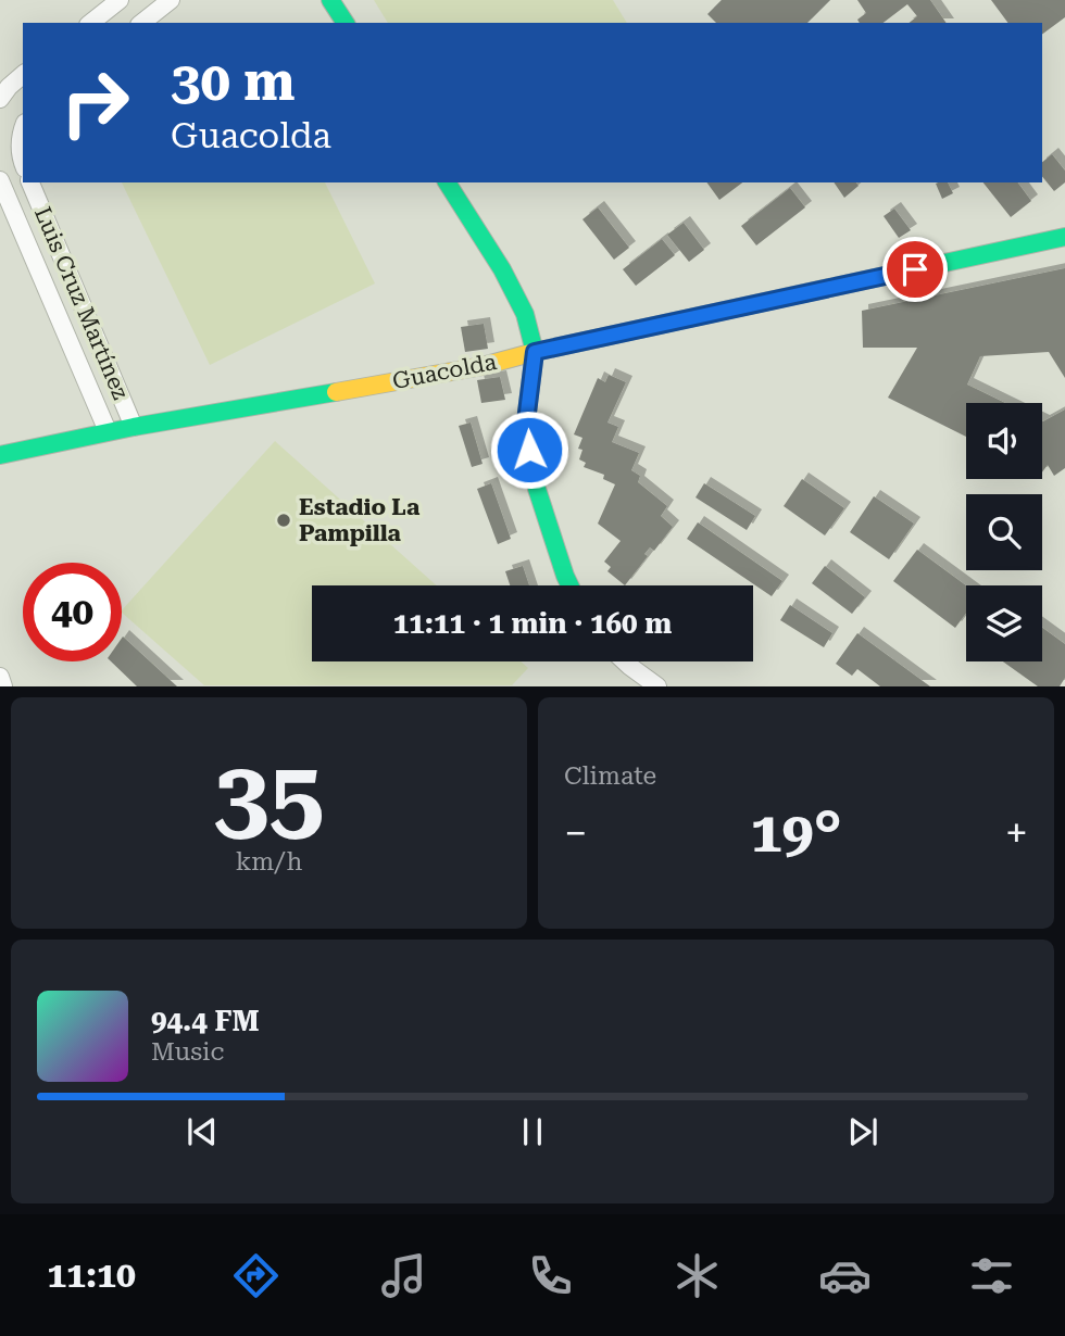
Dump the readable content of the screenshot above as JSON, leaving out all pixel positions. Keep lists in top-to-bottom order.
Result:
{
  "streets": {
    "street": ["Luis Cruz Martínez", "Guacolda"]
  },
  "crossings": [
    ["Luis Cruz Martínez", "Guacolda"]
  ],
  "places": ["Estadio La Pampilla"],
  "page": {
    "turn": ["30 m", "Guacolda"],
    "limit": "40",
    "trip": "11:11 · 1 min · 160 m",
    "tile": [
      ["35", "km/h"],
      "Climate"
    ],
    "heat": ["−", "19°", "+"],
    "song": ["94.4 FM", "Music"],
    "tabs": "11:10"
  }
}
